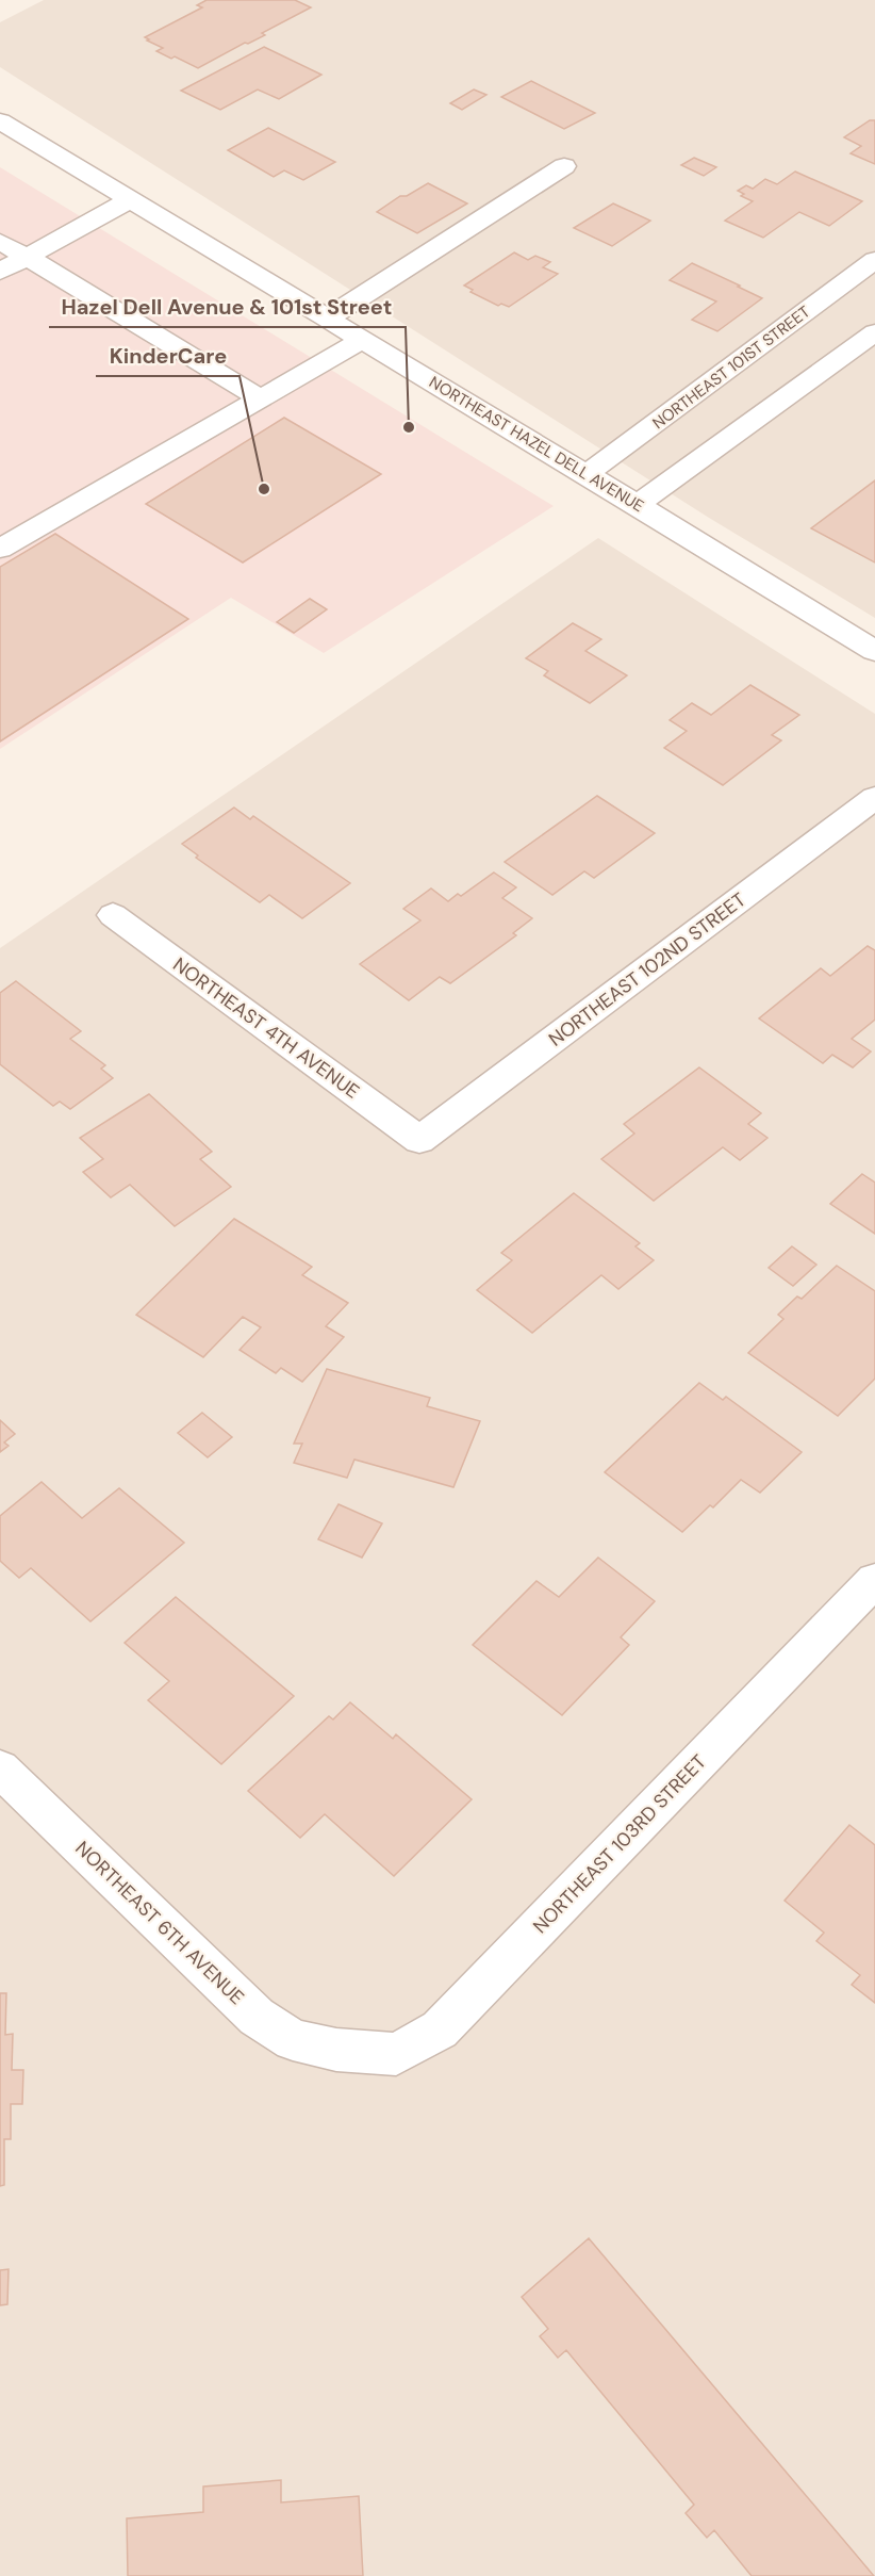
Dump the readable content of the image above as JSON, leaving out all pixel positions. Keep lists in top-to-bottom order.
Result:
{
  "streets": {
    "street": [
      "NORTHEAST 101ST STREET",
      "NORTHEAST HAZEL DELL AVENUE",
      "NORTHEAST 102ND STREET",
      "NORTHEAST 4TH AVENUE",
      "NORTHEAST 103RD STREET",
      "NORTHEAST 6TH AVENUE"
    ]
  },
  "crossings": [
    ["NORTHEAST 101ST STREET", "NORTHEAST HAZEL DELL AVENUE"],
    ["NORTHEAST 102ND STREET", "NORTHEAST 4TH AVENUE"],
    ["NORTHEAST 103RD STREET", "NORTHEAST 6TH AVENUE"]
  ],
  "places": ["Hazel Dell Avenue & 101st Street", "KinderCare"]
}
